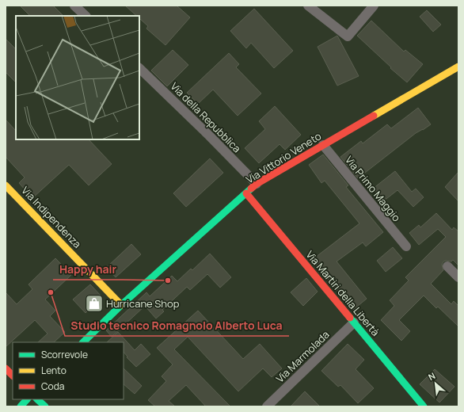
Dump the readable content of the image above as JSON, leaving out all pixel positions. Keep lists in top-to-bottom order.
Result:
{
  "streets": {
    "street": [
      "Via della Repubblica",
      "Via Vittorio Veneto",
      "Via Primo Maggio",
      "Via Indipendenza",
      "Via Martiri della Libertà",
      "Via Marmolada"
    ]
  },
  "crossings": [
    ["Via della Repubblica", "Via Vittorio Veneto"],
    ["Via Vittorio Veneto", "Via Primo Maggio"],
    ["Via Vittorio Veneto", "Via Indipendenza"],
    ["Via Vittorio Veneto", "Via Martiri della Libertà"],
    ["Via Martiri della Libertà", "Via Marmolada"]
  ],
  "places": {
    "other": ["Happy hair", "Studio tecnico Romagnolo Alberto Luca"],
    "shop": ["Hurricane Shop"]
  },
  "legend": ["Scorrevole", "Lento", "Coda"],
  "north": "top left"
}
